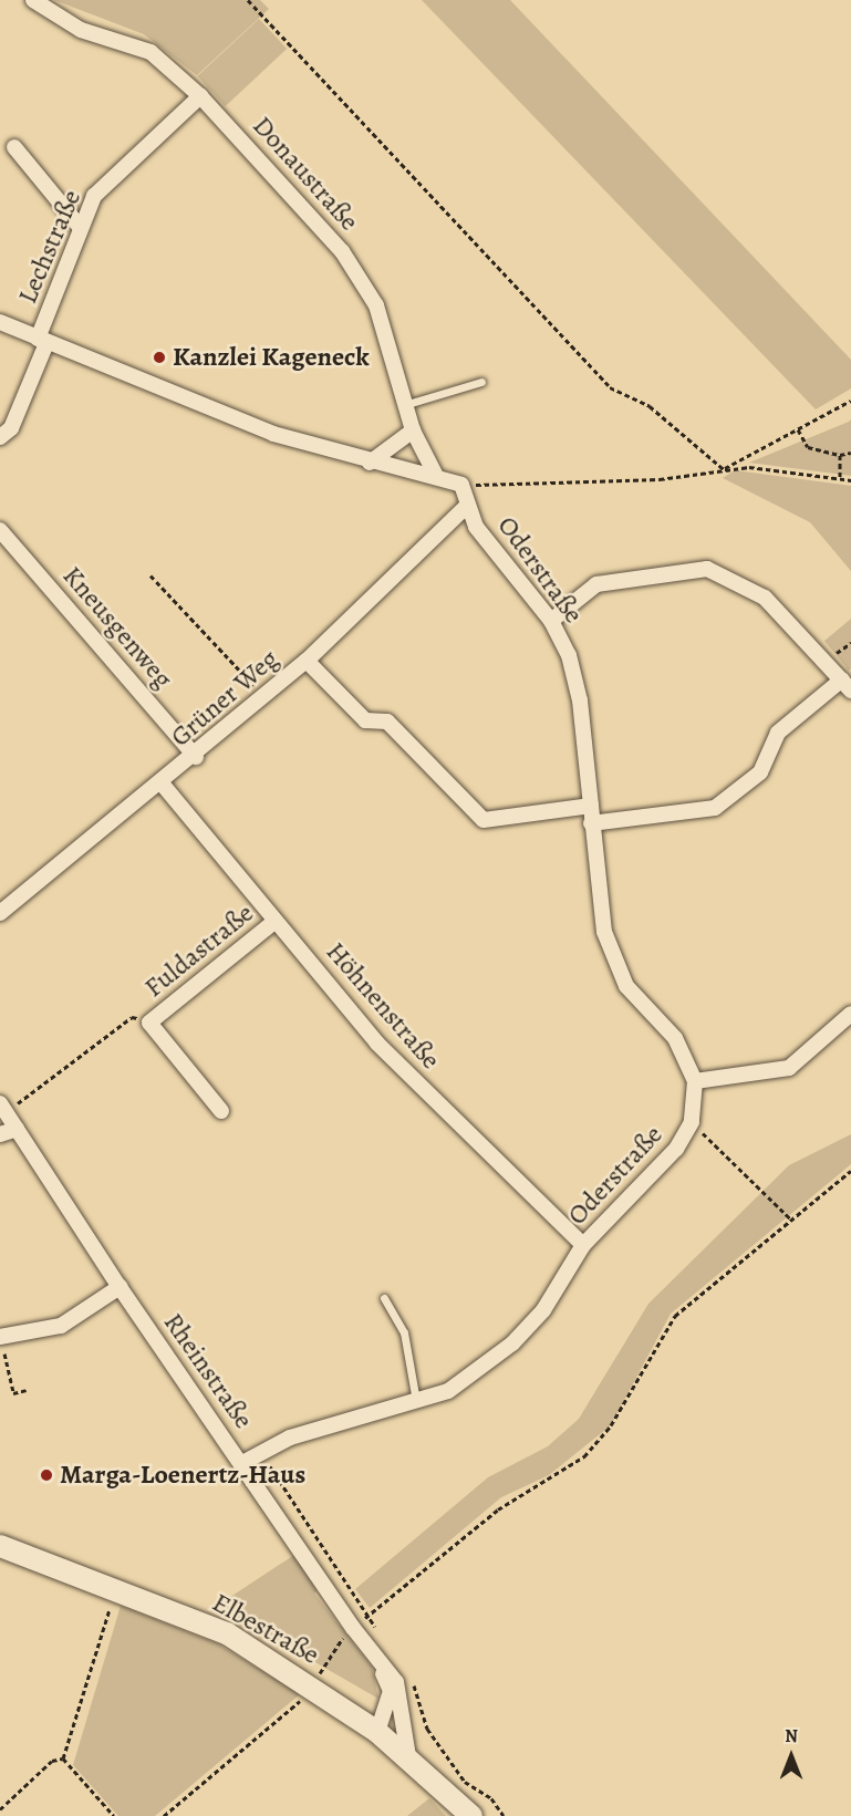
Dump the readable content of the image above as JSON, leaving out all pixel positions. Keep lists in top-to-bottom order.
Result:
{
  "streets": {
    "main road": ["Elbestraße"],
    "street": [
      "Donaustraße",
      "Lechstraße",
      "Oderstraße",
      "Kneusgenweg",
      "Grüner Weg",
      "Fuldastraße",
      "Höhnenstraße",
      "Rheinstraße"
    ]
  },
  "crossings": [
    ["Donaustraße", "Lechstraße"],
    ["Oderstraße", "Grüner Weg"],
    ["Oderstraße", "Höhnenstraße"],
    ["Oderstraße", "Rheinstraße"],
    ["Kneusgenweg", "Grüner Weg"],
    ["Grüner Weg", "Höhnenstraße"],
    ["Fuldastraße", "Höhnenstraße"],
    ["Rheinstraße", "Elbestraße"]
  ],
  "places": ["Kanzlei Kageneck", "Marga-Loenertz-Haus"],
  "north": "top"
}
